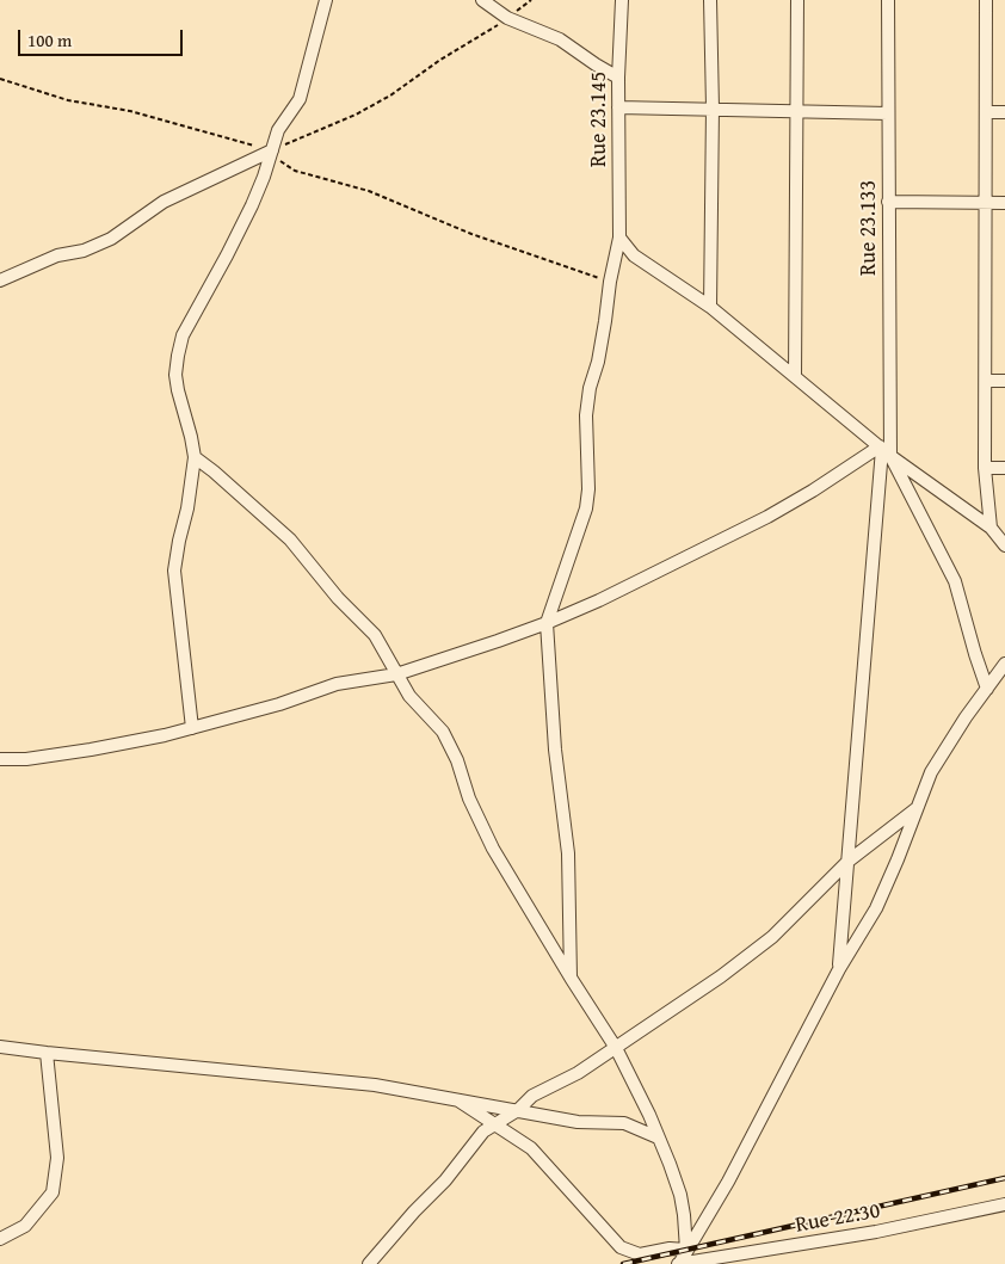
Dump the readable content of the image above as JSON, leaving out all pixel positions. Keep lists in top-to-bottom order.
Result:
{
  "streets": {
    "street": ["Rue 23.145", "Rue 23.133", "Rue 22.30"]
  },
  "scale_bar": "100 m"
}
